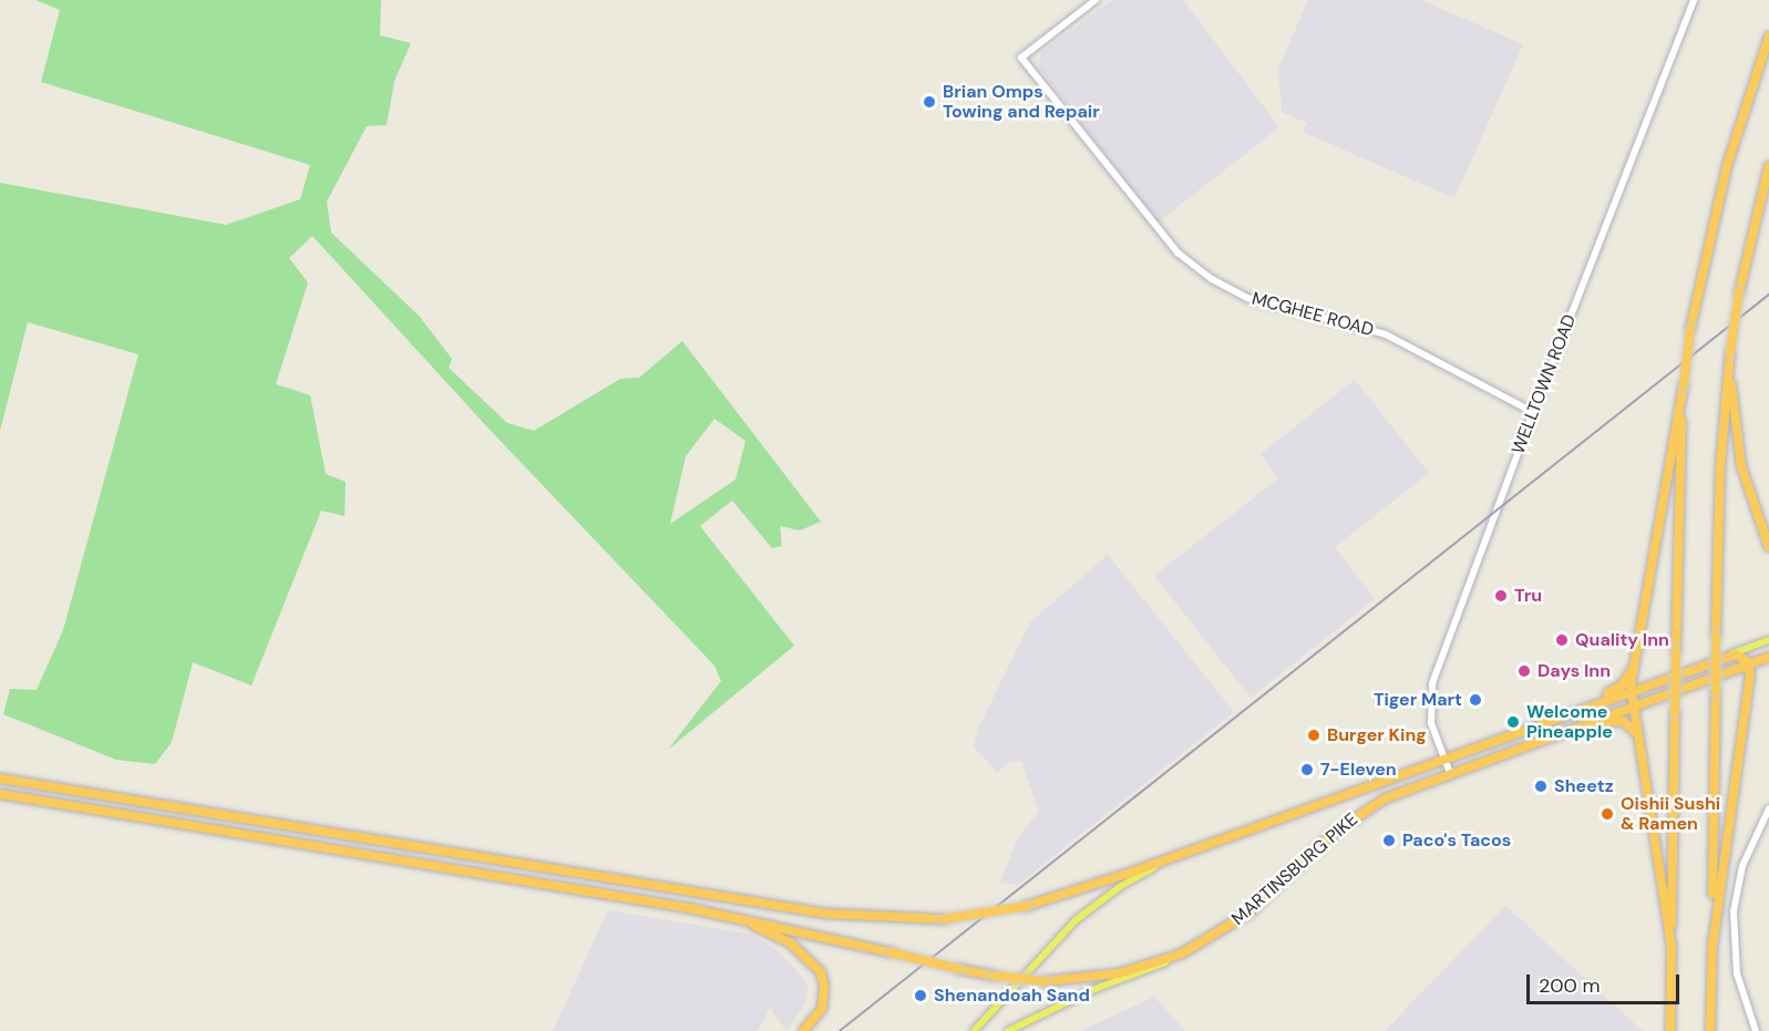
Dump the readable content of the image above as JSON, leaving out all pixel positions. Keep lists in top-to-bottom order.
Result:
{
  "streets": {
    "highway": ["MARTINSBURG PIKE"],
    "street": ["MCGHEE ROAD", "WELLTOWN ROAD"]
  },
  "crossings": [
    ["MCGHEE ROAD", "WELLTOWN ROAD"],
    ["WELLTOWN ROAD", "MARTINSBURG PIKE"]
  ],
  "places": [
    "Brian Omps Towing and Repair",
    "Tru",
    "Quality Inn",
    "Days Inn",
    "Tiger Mart",
    "Welcome Pineapple",
    "Burger King",
    "7-Eleven",
    "Sheetz",
    "Oishii Sushi & Ramen",
    "Paco's Tacos",
    "Shenandoah Sand"
  ],
  "scale_bar": "200 m"
}
